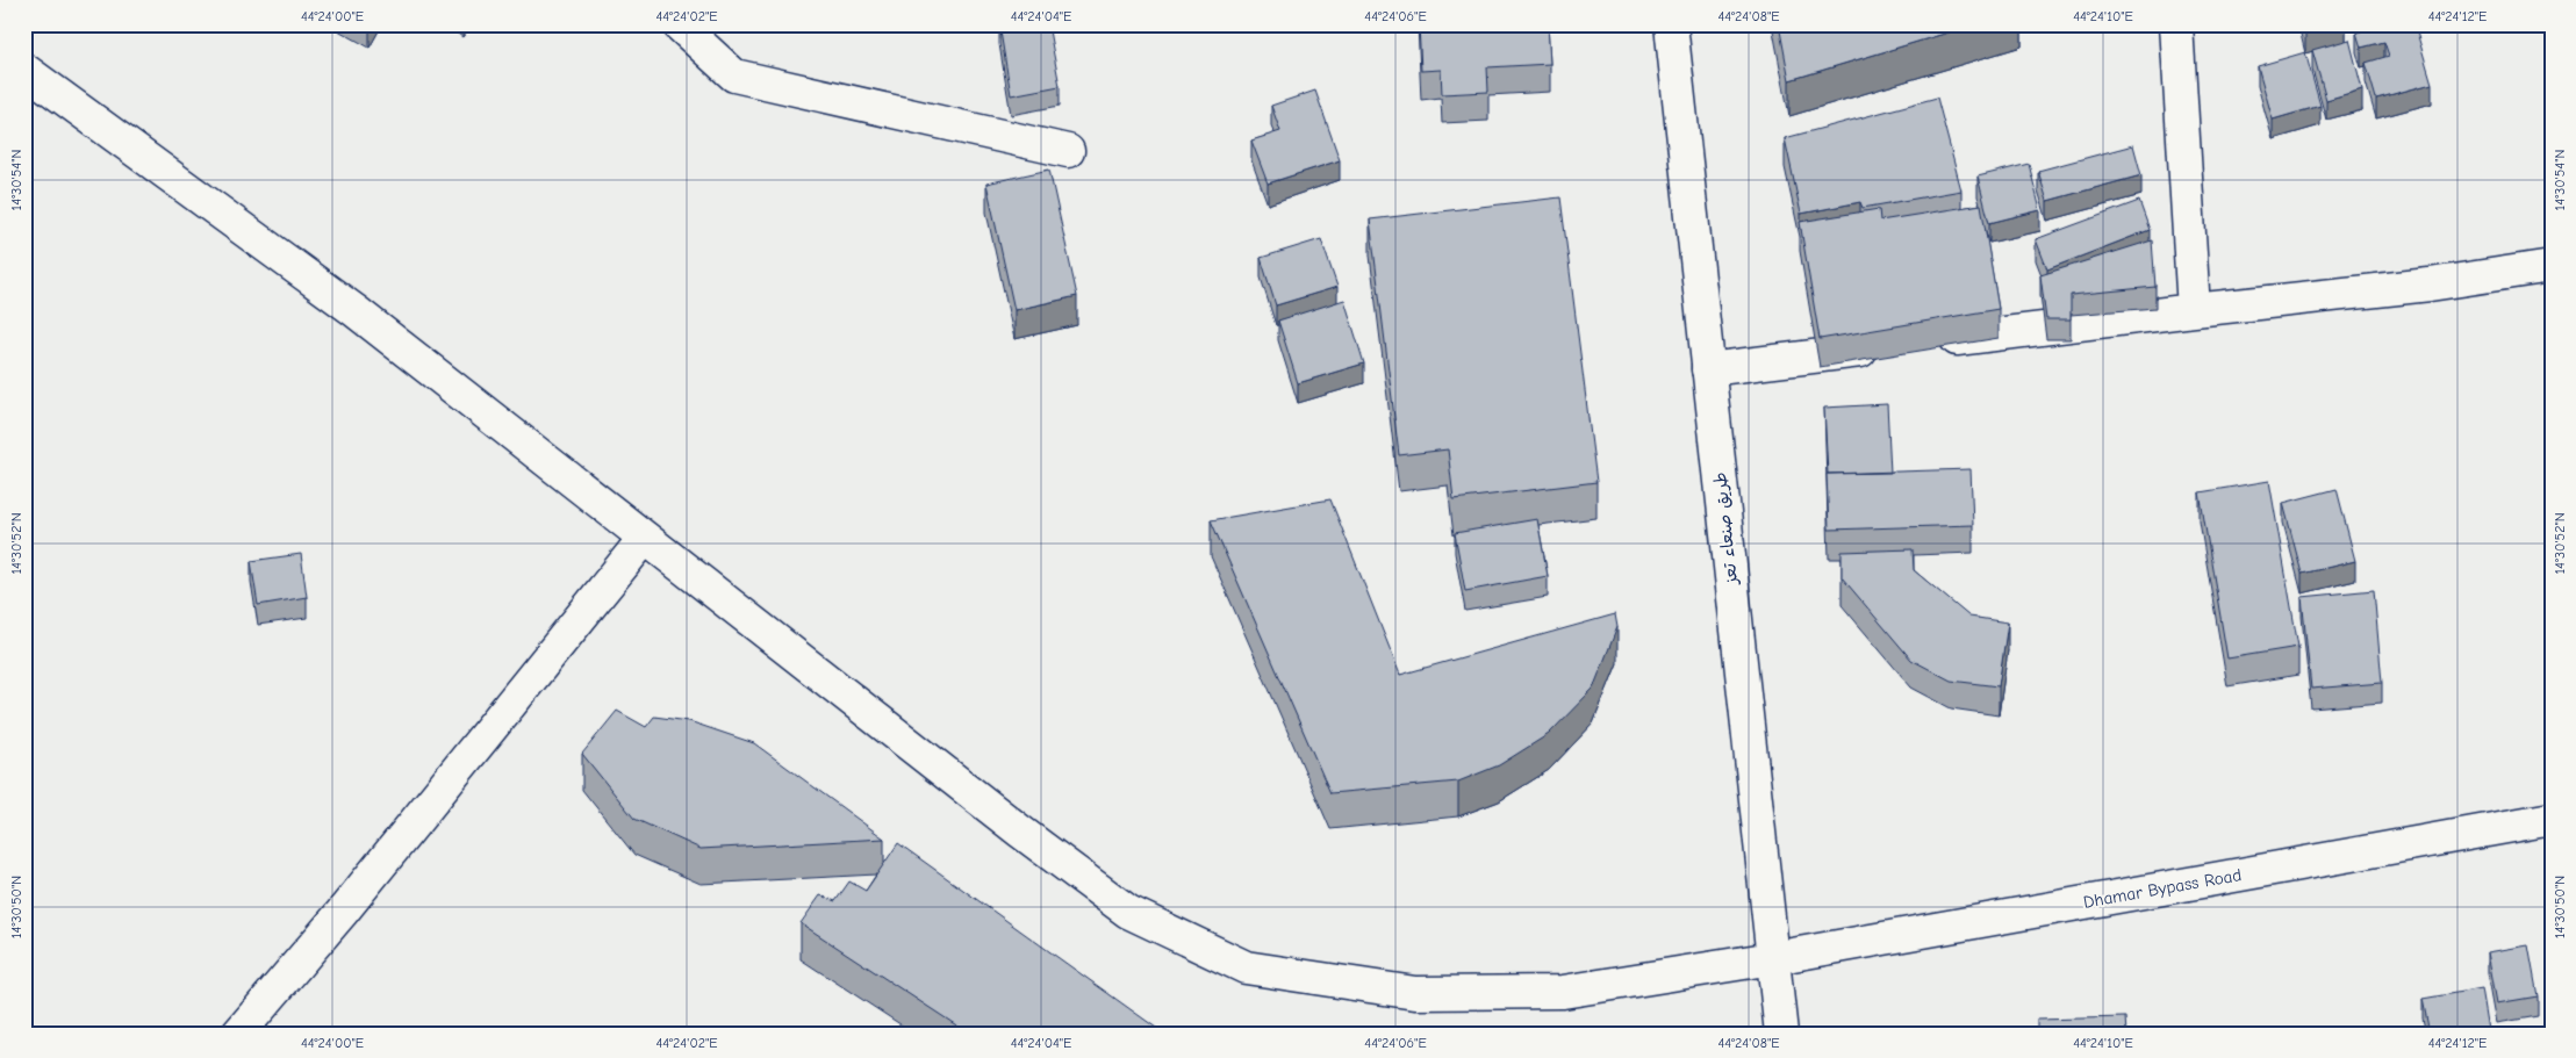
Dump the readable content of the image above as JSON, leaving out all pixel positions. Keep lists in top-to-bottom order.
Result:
{
  "streets": {
    "main road": ["طريق صنعاء تعز", "Dhamar Bypass Road"]
  },
  "crossings": [
    ["طريق صنعاء تعز", "Dhamar Bypass Road"]
  ],
  "coordinates": [
    "44°24'00\"E",
    "44°24'02\"E",
    "44°24'04\"E",
    "44°24'06\"E",
    "44°24'08\"E",
    "44°24'10\"E",
    "44°24'12\"E",
    "14°30'54\"N",
    "14°30'52\"N",
    "14°30'50\"N"
  ]
}
